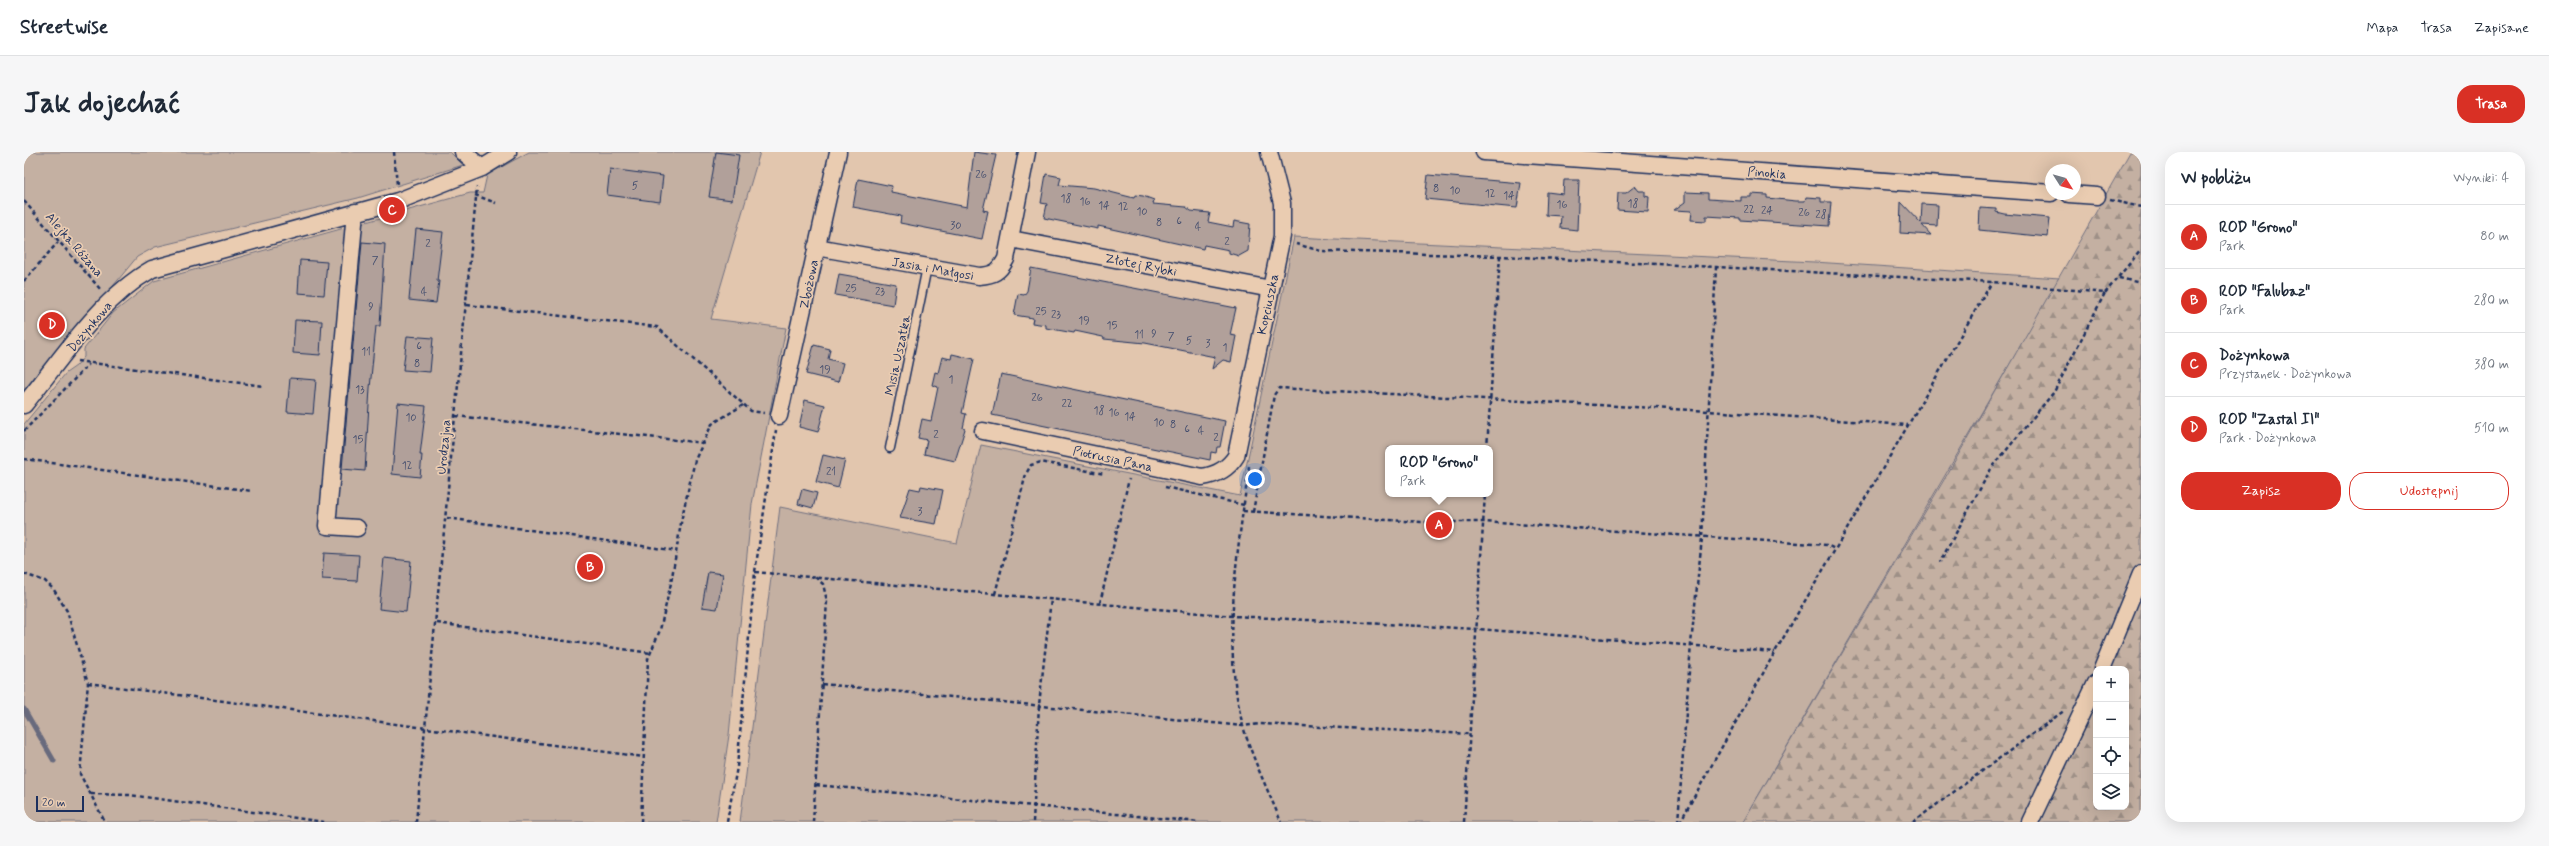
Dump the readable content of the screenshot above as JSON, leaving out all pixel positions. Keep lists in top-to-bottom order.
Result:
{
  "streets": {
    "street": [
      "Pinokia",
      "Złotej Rybki",
      "Jasia i Małgosi",
      "Zbożowa",
      "Kopciuszka",
      "Dożynkowa",
      "Piotrusia Pana"
    ],
    "lane": ["Misia Uszatka"],
    "path": ["Alejka Różana", "Urodzajna"]
  },
  "crossings": [
    ["Alejka Różana", "Dożynkowa"],
    ["Złotej Rybki", "Jasia i Małgosi"],
    ["Złotej Rybki", "Kopciuszka"],
    ["Jasia i Małgosi", "Zbożowa"],
    ["Jasia i Małgosi", "Misia Uszatka"],
    ["Kopciuszka", "Piotrusia Pana"],
    ["Dożynkowa", "Urodzajna"]
  ],
  "house_numbers": [
    "26",
    "5",
    "8",
    "10",
    "12",
    "14",
    "18",
    "16",
    "18",
    "16",
    "14",
    "12",
    "22",
    "24",
    "10",
    "26",
    "28",
    "6",
    "8",
    "30",
    "4",
    "2",
    "2",
    "7",
    "25",
    "4",
    "23",
    "9",
    "25",
    "23",
    "19",
    "15",
    "9",
    "11",
    "7",
    "5",
    "3",
    "6",
    "1",
    "11",
    "8",
    "19",
    "1",
    "13",
    "26",
    "22",
    "18",
    "16",
    "14",
    "10",
    "10",
    "8",
    "6",
    "4",
    "2",
    "2",
    "15",
    "12",
    "21",
    "3"
  ],
  "scale_bar": "20 m",
  "north": "bottom right",
  "page": {
    "header": "Streetwise",
    "nav": ["Mapa", "Trasa", "Zapisane"],
    "buttons": [
      "Trasa",
      ["Zapisz", "Udostępnij"]
    ],
    "title": "Jak dojechać",
    "heading": ["W pobliżu", "Wyniki: 4"],
    "pins": [
      "C",
      "D",
      "A",
      "B"
    ],
    "list": [
      {
        "mark": "A",
        "name": "ROD \"Grono\"",
        "note": "Park",
        "value": "80 m"
      },
      {
        "mark": "B",
        "name": "ROD \"Falubaz\"",
        "note": "Park",
        "value": "280 m"
      },
      {
        "mark": "C",
        "name": "Dożynkowa",
        "note": "Przystanek · Dożynkowa",
        "value": "380 m"
      },
      {
        "mark": "D",
        "name": "ROD \"Zastal II\"",
        "note": "Park · Dożynkowa",
        "value": "510 m"
      }
    ],
    "popup": ["ROD \"Grono\"", "Park"],
    "map_buttons": ["+", "−"],
    "scale": "20 m"
  }
}
